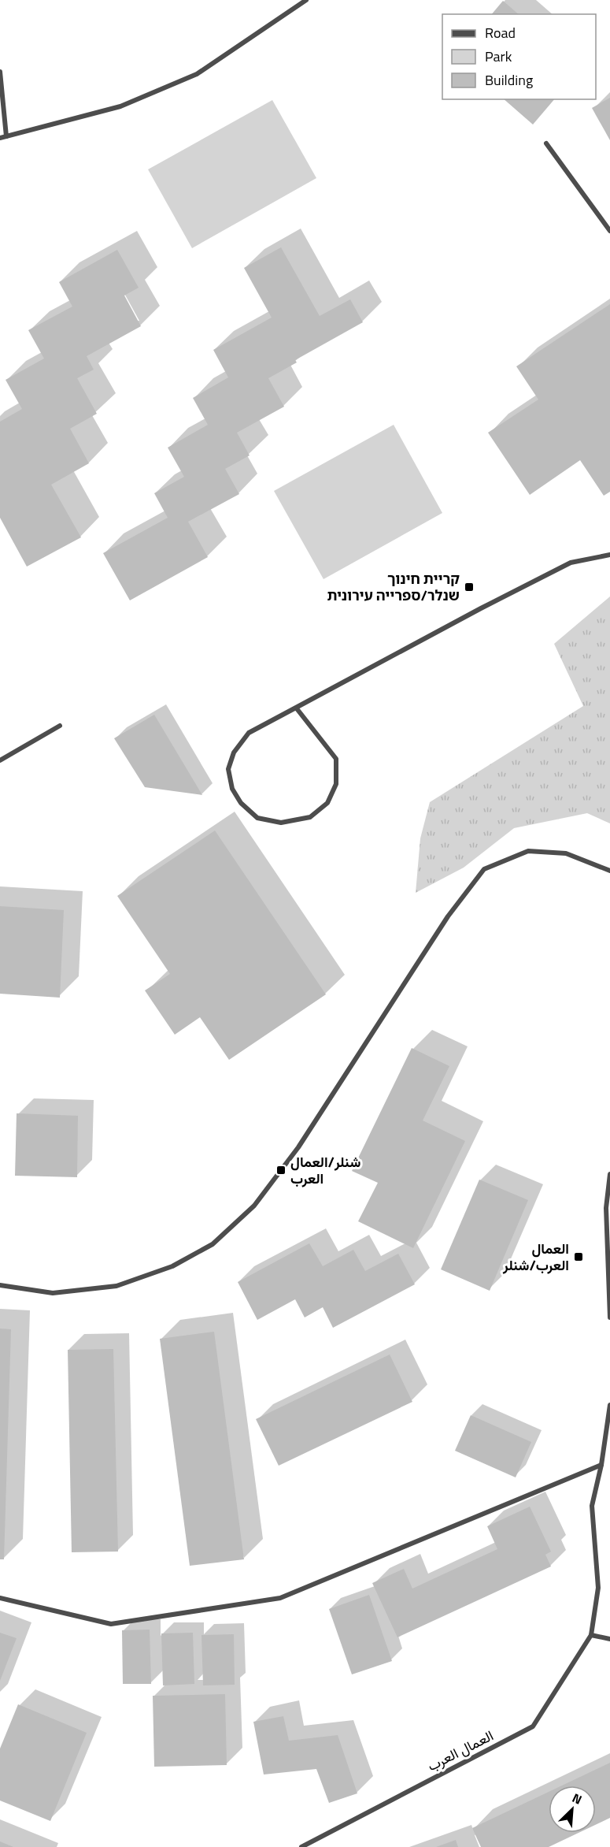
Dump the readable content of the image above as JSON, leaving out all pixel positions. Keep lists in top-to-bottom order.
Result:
{
  "streets": {
    "street": ["العمال العرب"]
  },
  "places": {
    "transit": ["קריית חינוך שנלר/ספרייה עירונית", "شنلر/العمال العرب", "العمال العرب/شنلر"]
  },
  "legend": ["Road", "Park", "Building"],
  "north": "top right"
}
